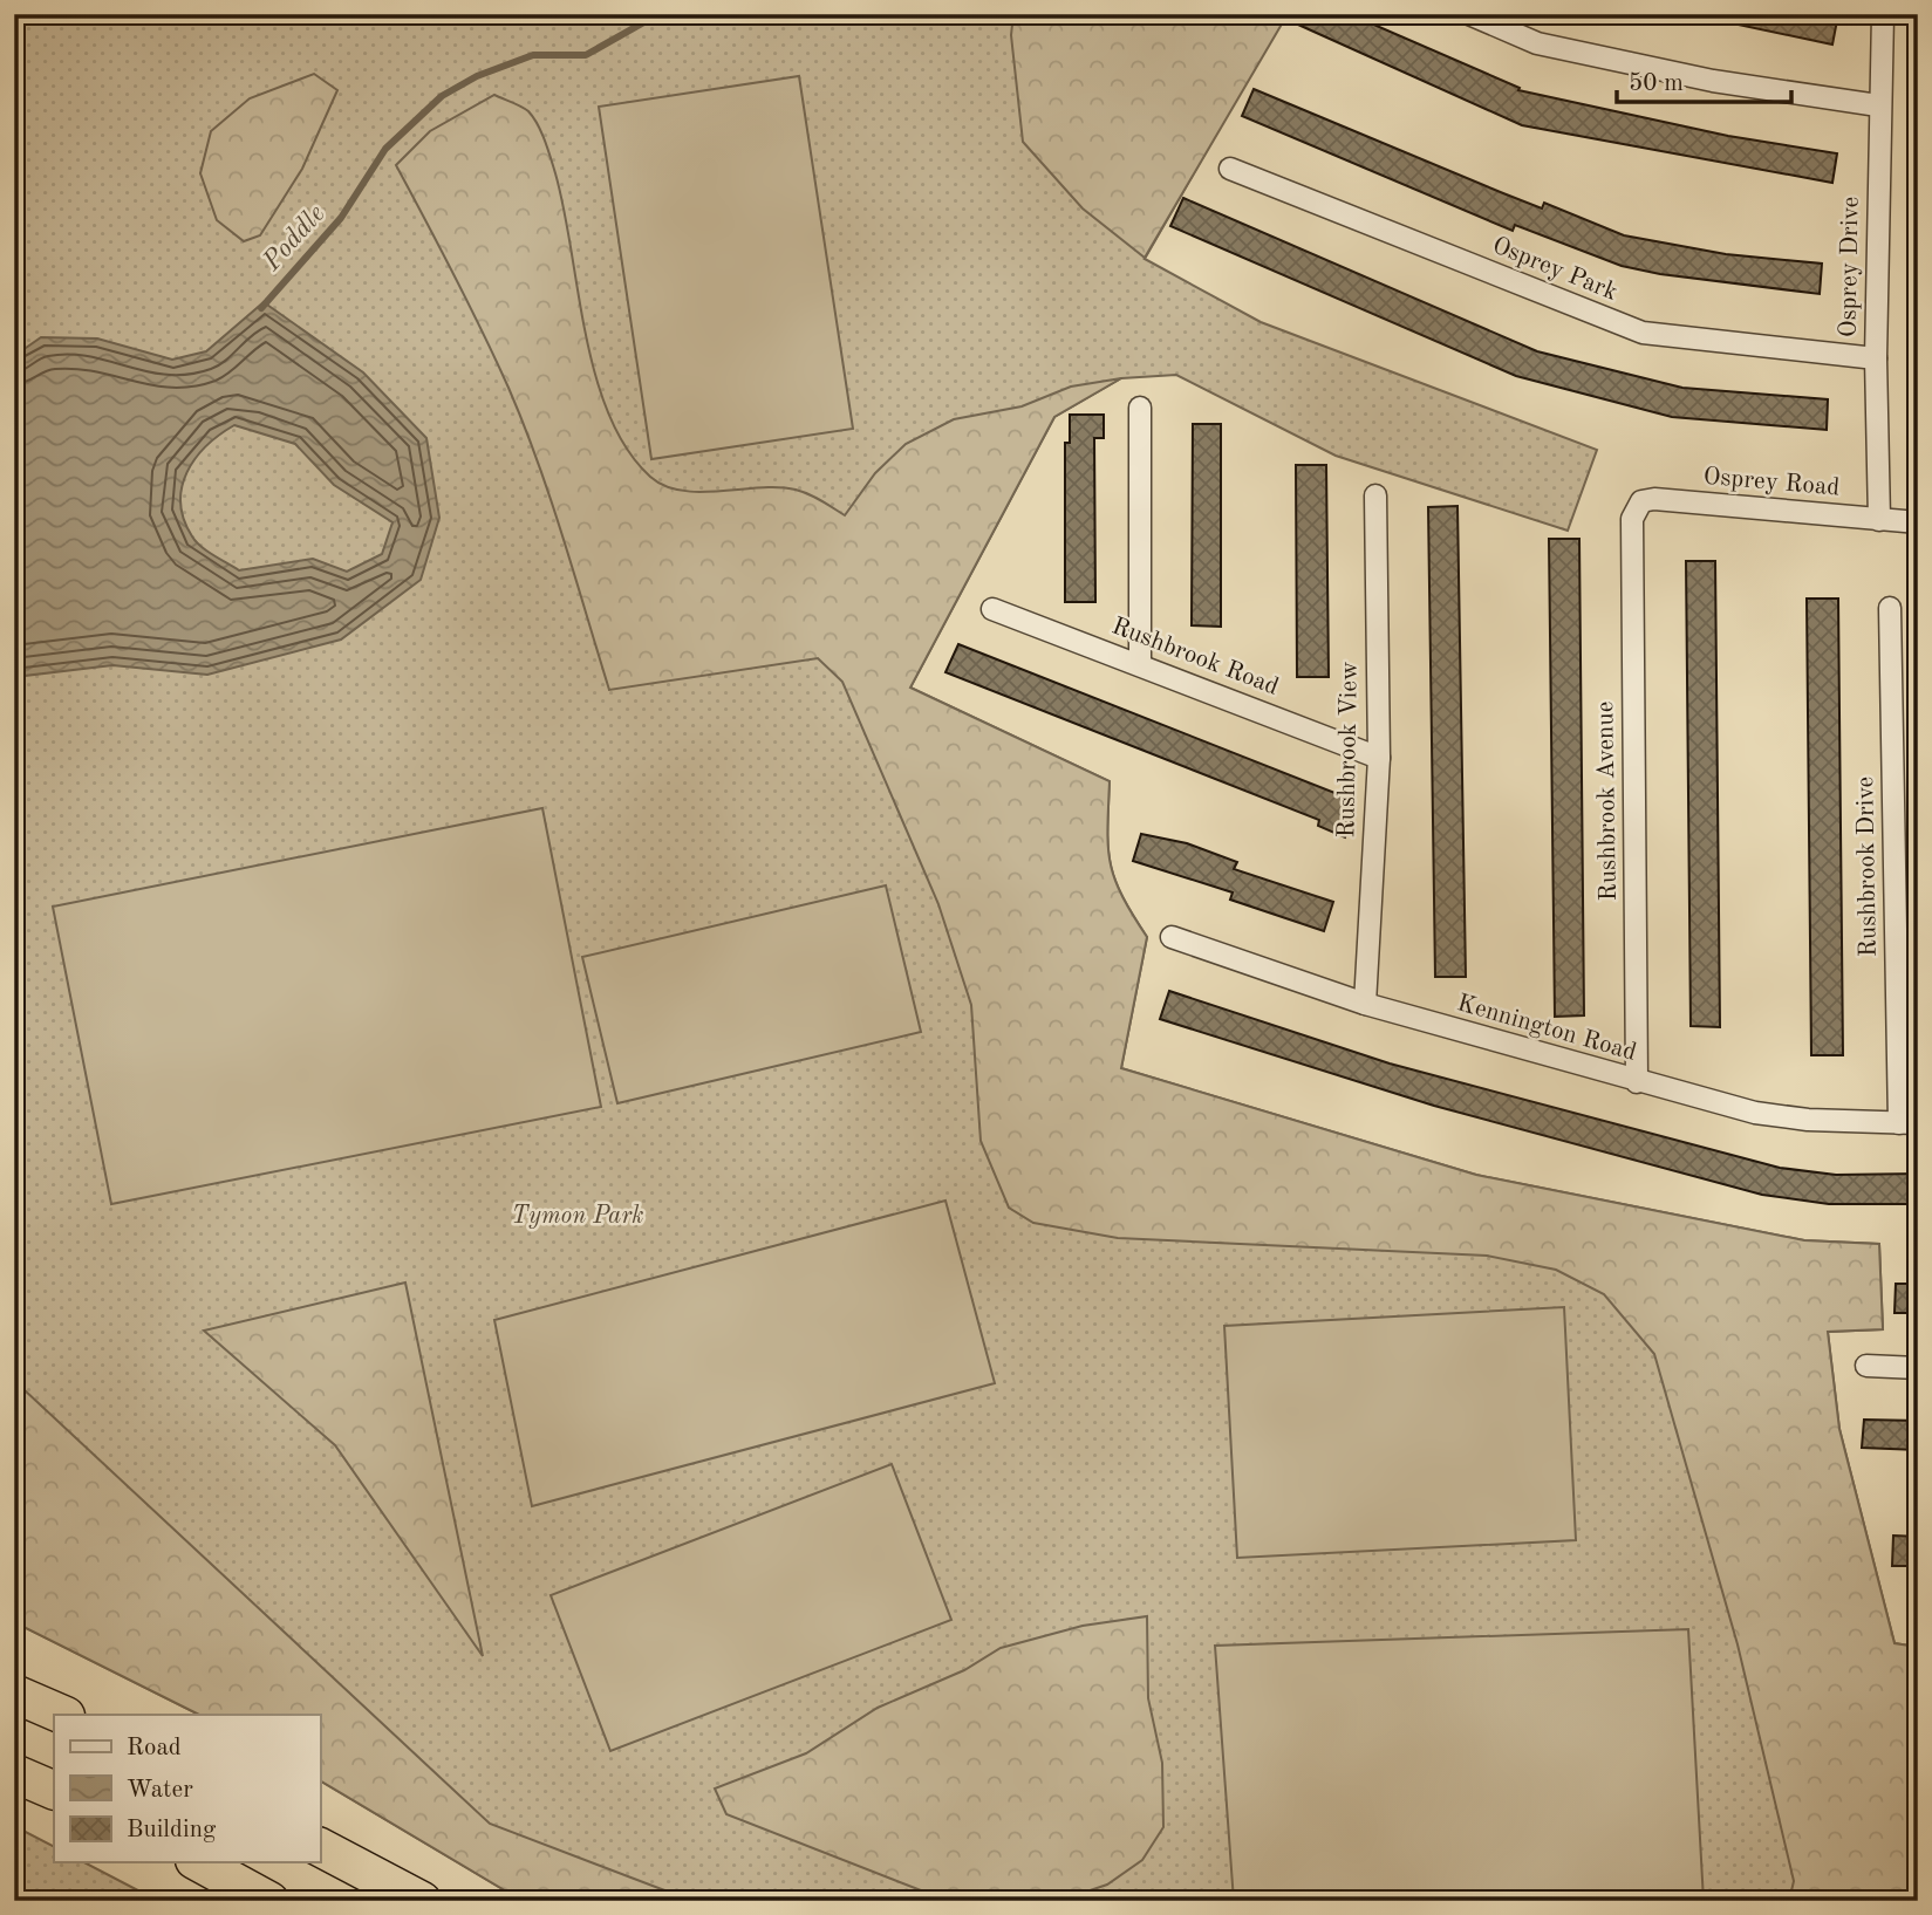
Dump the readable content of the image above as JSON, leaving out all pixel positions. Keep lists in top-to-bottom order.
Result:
{
  "streets": {
    "street": [
      "Osprey Drive",
      "Osprey Park",
      "Osprey Road",
      "Rushbrook Road",
      "Rushbrook View",
      "Rushbrook Avenue",
      "Rushbrook Drive",
      "Kennington Road"
    ]
  },
  "crossings": [
    ["Osprey Drive", "Osprey Park"],
    ["Osprey Drive", "Osprey Road"],
    ["Osprey Road", "Rushbrook Avenue"],
    ["Rushbrook Road", "Rushbrook View"],
    ["Rushbrook View", "Kennington Road"],
    ["Rushbrook Avenue", "Kennington Road"],
    ["Rushbrook Drive", "Kennington Road"]
  ],
  "water": ["Poddle"],
  "parks": ["Tymon Park"],
  "legend": ["Road", "Water", "Building"],
  "scale_bar": "50 m"
}
